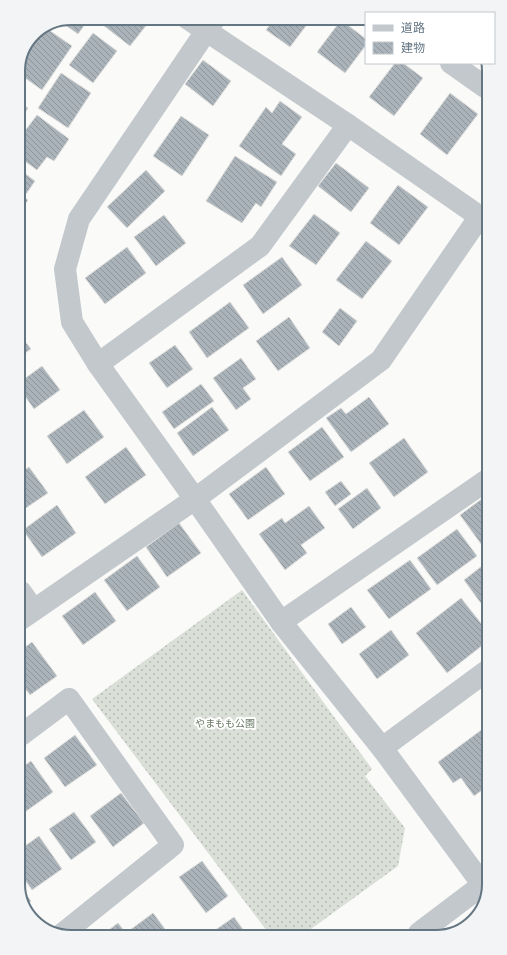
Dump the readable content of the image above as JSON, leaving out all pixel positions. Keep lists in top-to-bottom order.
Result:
{
  "parks": ["やまもも公園"],
  "legend": ["道路", "建物"]
}
